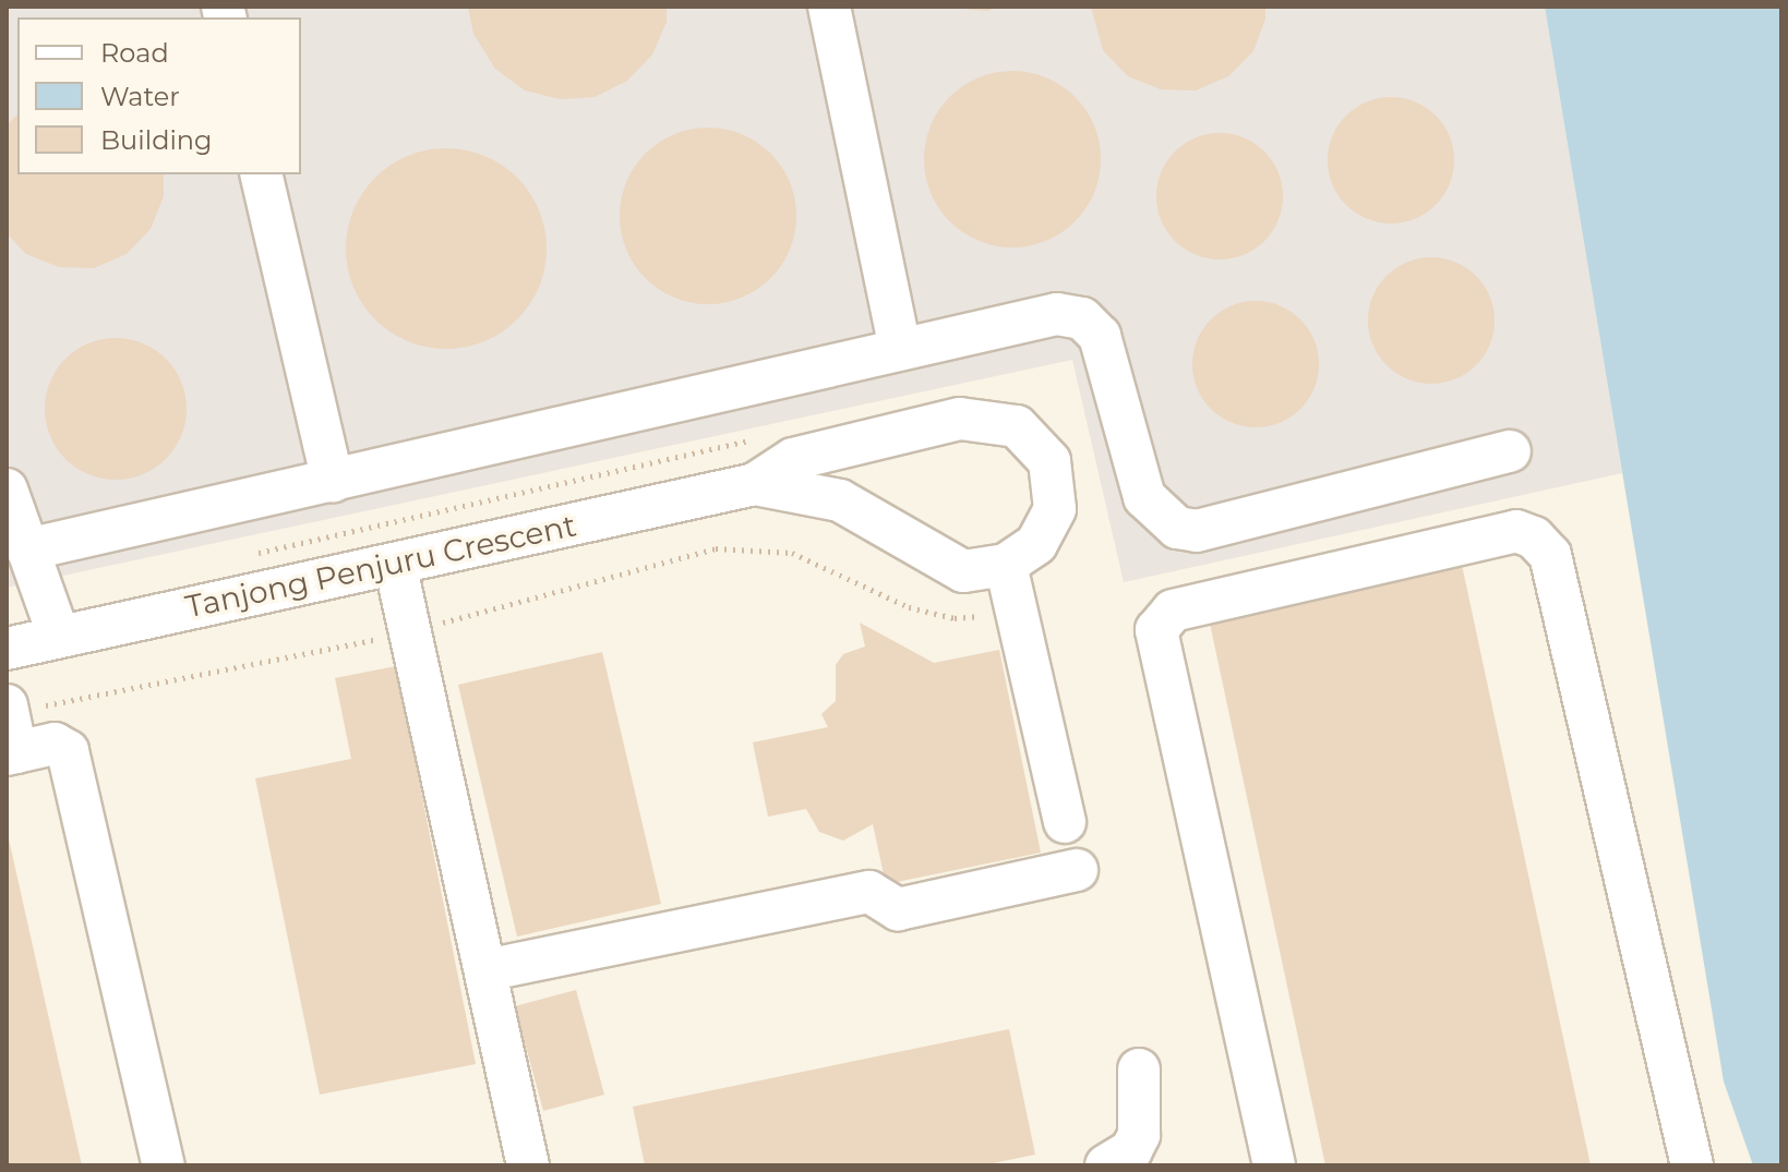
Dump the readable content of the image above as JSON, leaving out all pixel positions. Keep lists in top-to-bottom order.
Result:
{
  "streets": {
    "street": ["Tanjong Penjuru Crescent"]
  },
  "legend": ["Road", "Water", "Building"]
}
